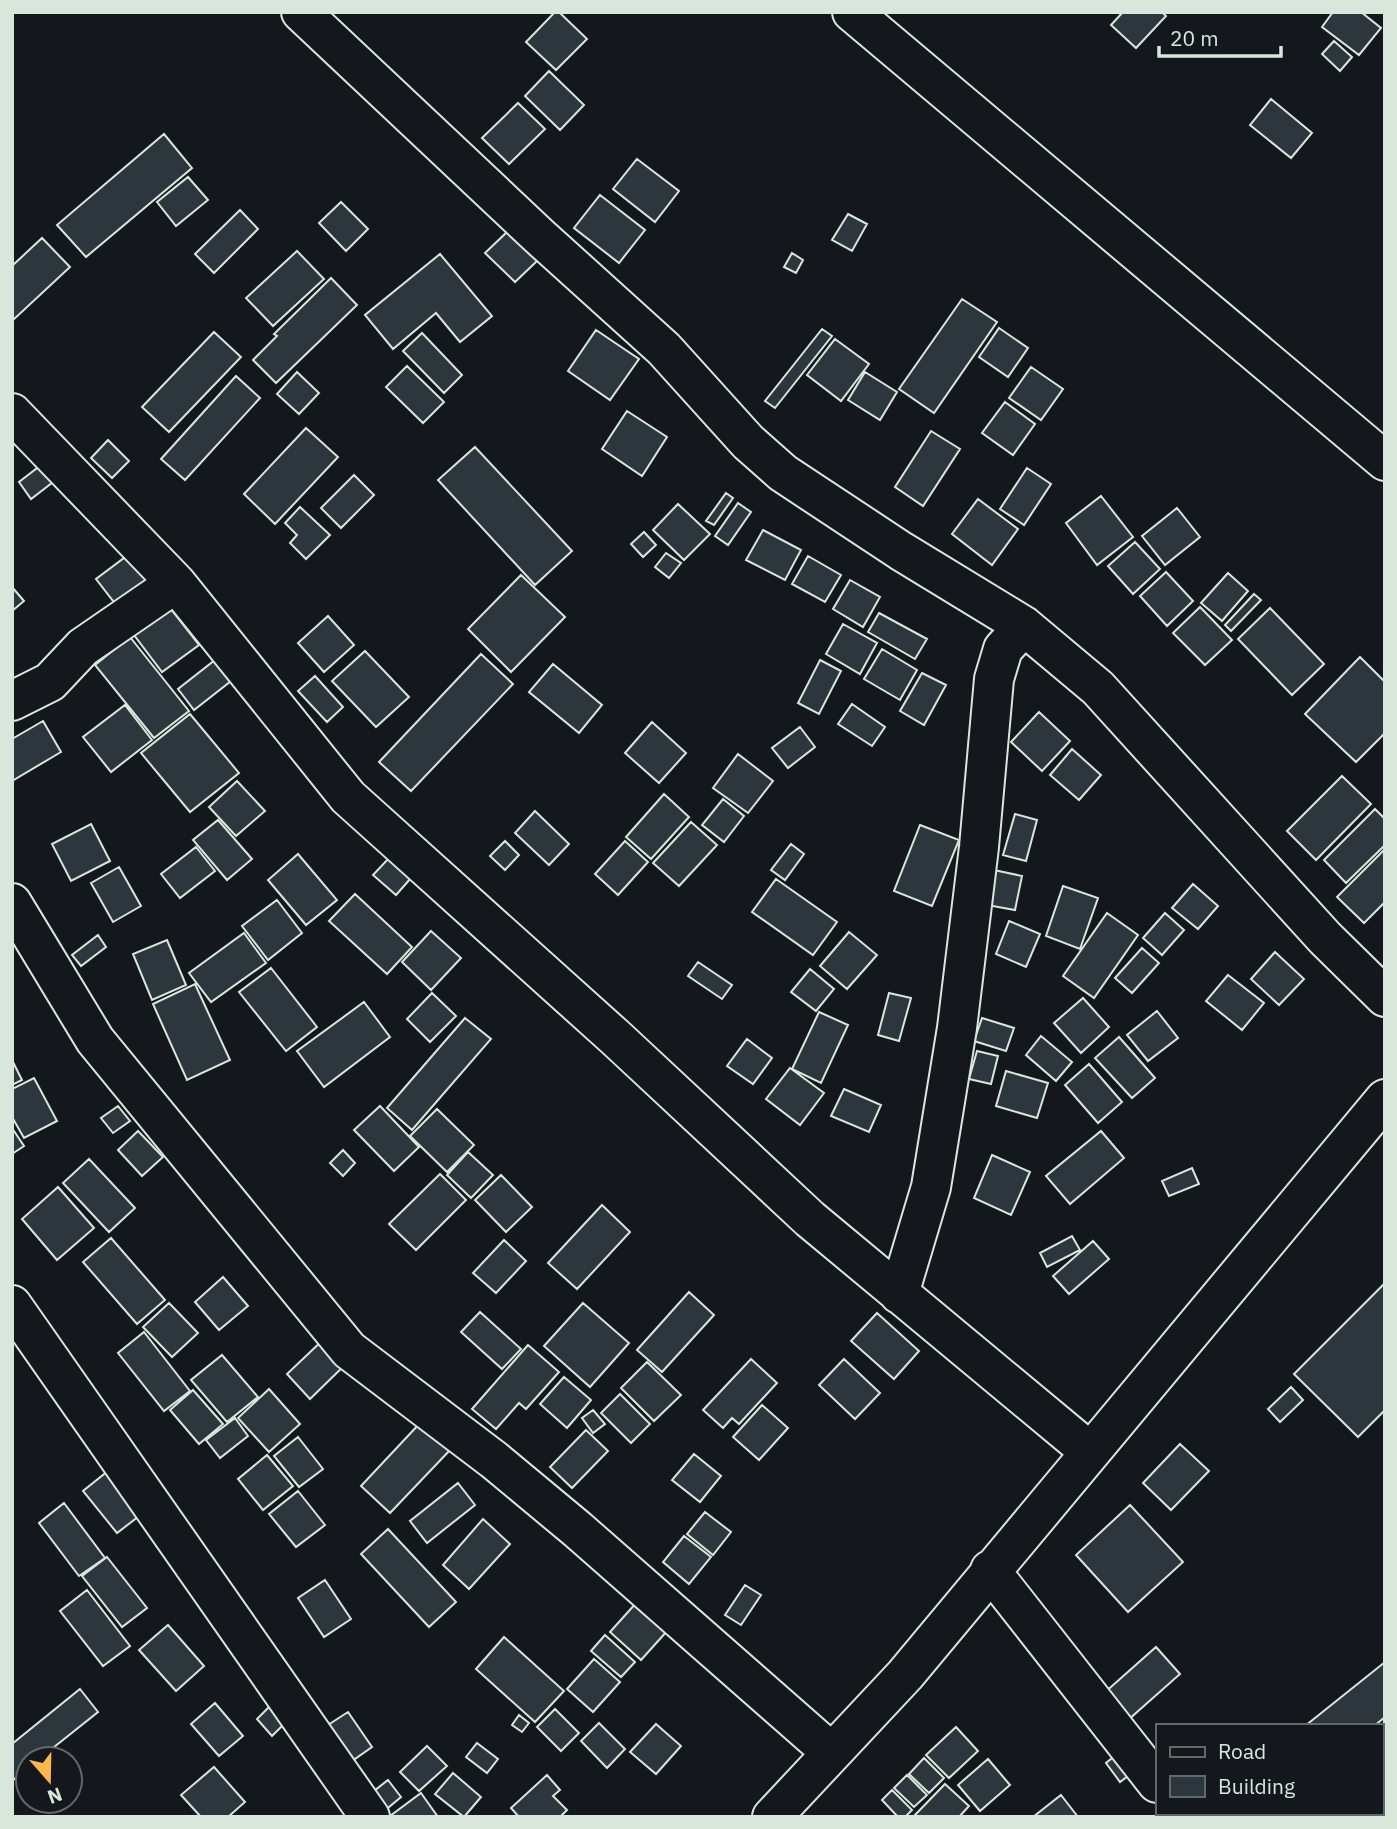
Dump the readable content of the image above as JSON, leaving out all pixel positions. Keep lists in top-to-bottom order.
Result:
{
  "legend": ["Road", "Building"],
  "scale_bar": "20 m",
  "north": "bottom"
}
